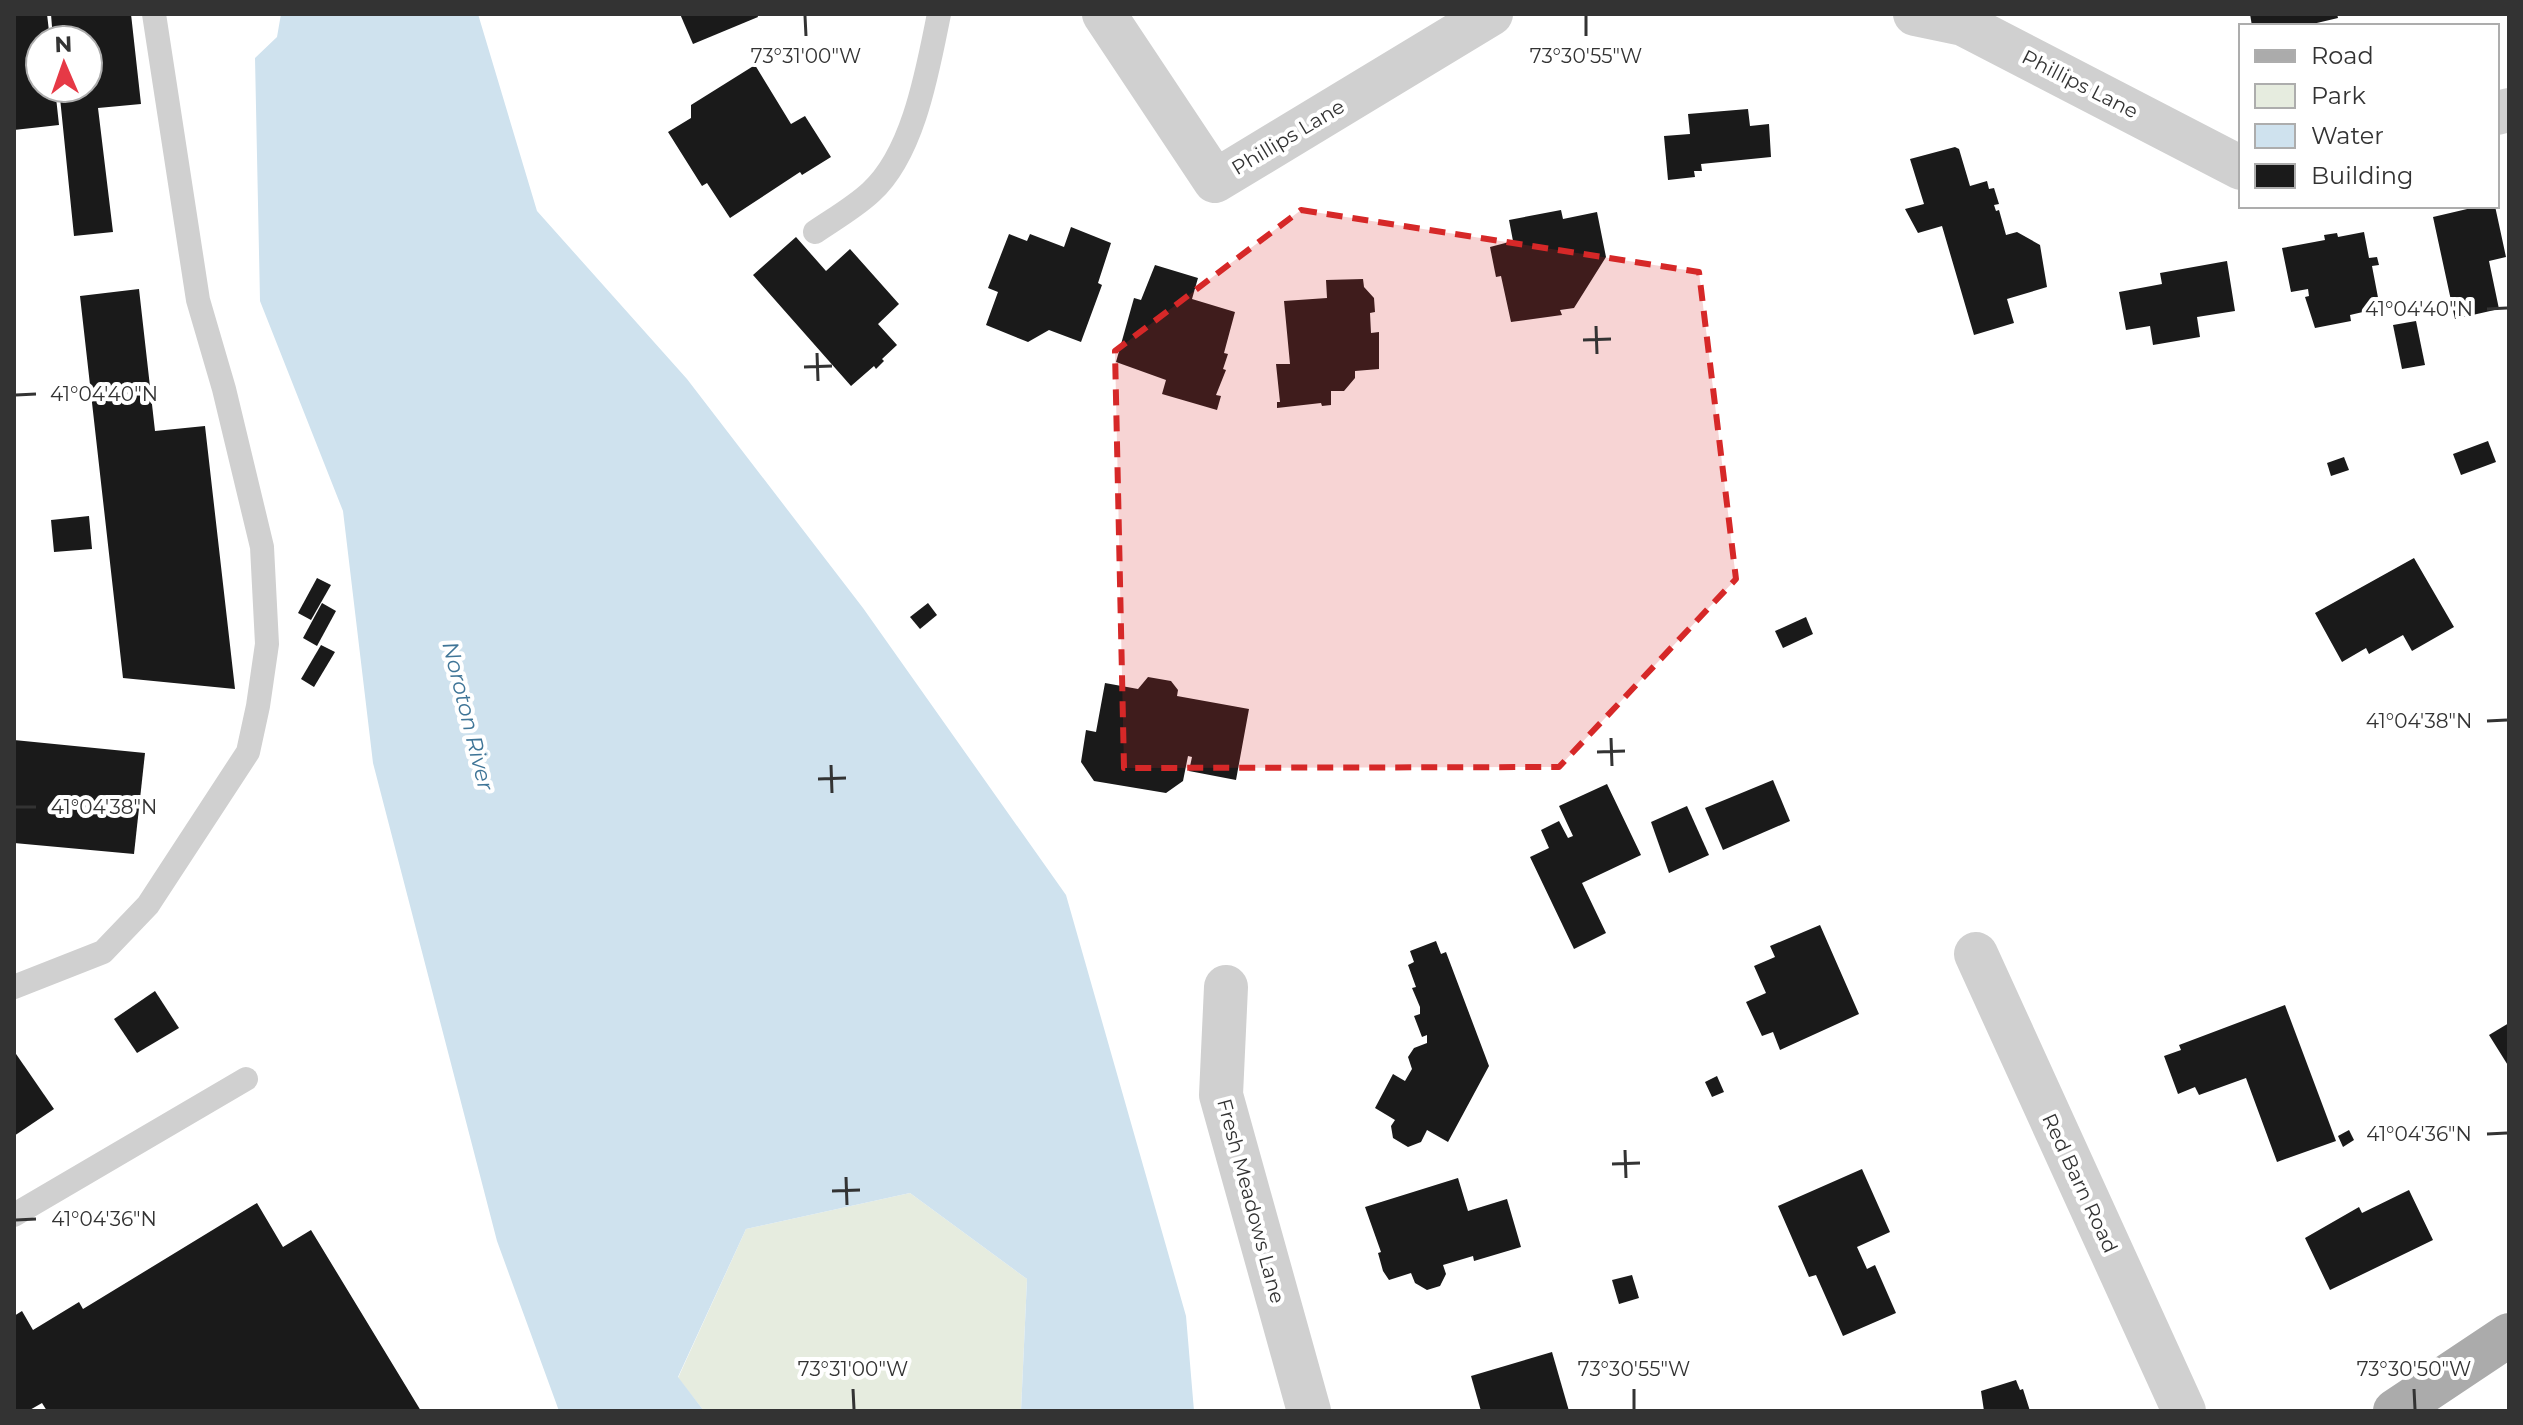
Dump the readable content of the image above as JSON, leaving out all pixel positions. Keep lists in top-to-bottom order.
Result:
{
  "streets": {
    "street": ["Phillips Lane", "Red Barn Road", "Fresh Meadows Lane"]
  },
  "water": ["Noroton River"],
  "legend": [
    "Road",
    "Park",
    "Water",
    "Building"
  ],
  "north": "top",
  "coordinates": [
    "73°31'00\"W",
    "73°30'55\"W",
    "41°04'40\"N",
    "41°04'38\"N",
    "41°04'36\"N",
    "73°30'50\"W"
  ]
}
